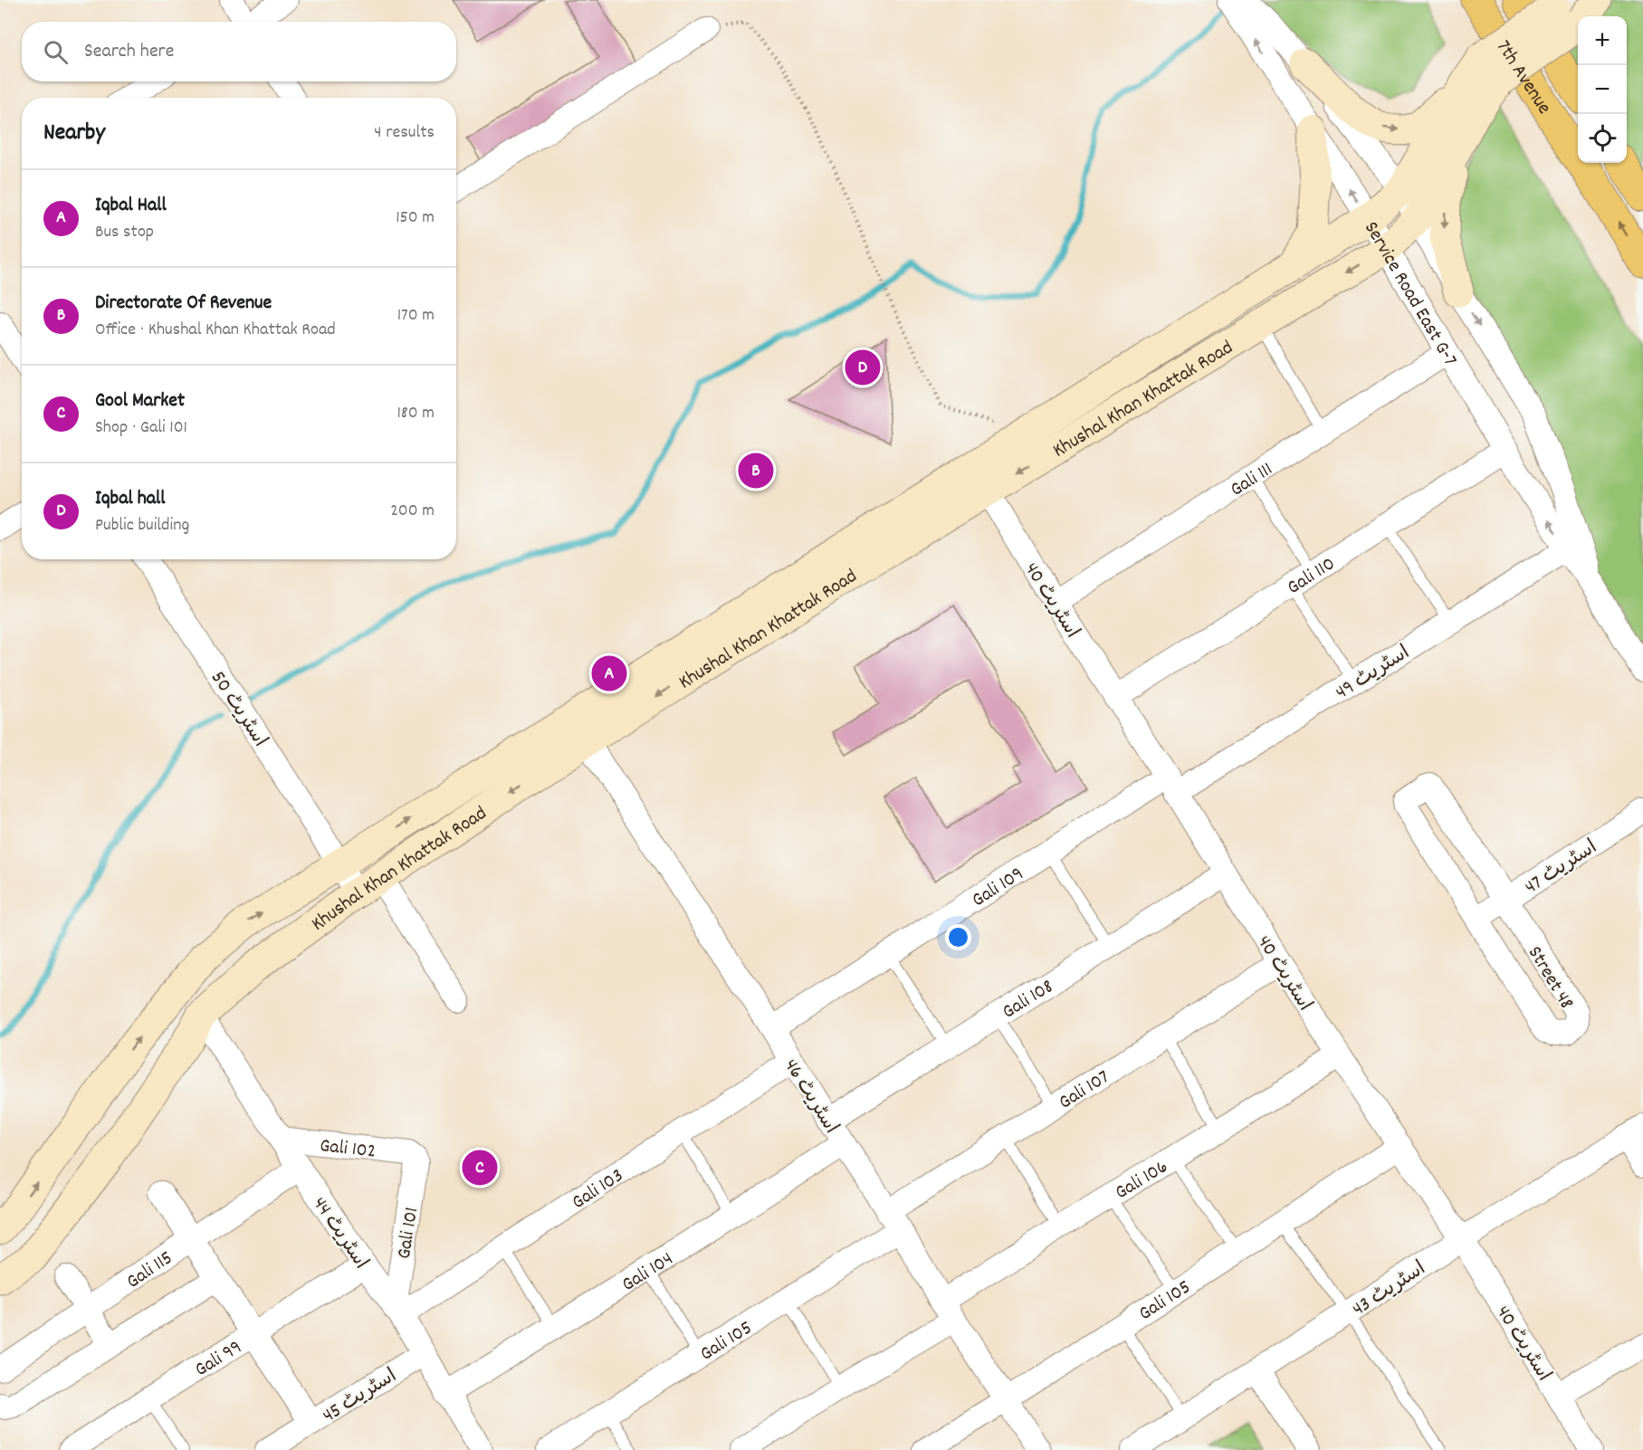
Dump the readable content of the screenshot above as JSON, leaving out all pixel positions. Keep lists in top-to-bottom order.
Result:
{
  "streets": {
    "main road": ["7th Avenue"],
    "street": [
      "Service Road East G-7",
      "Khushal Khan Khattak Road",
      "Gali 111",
      "Gali 110",
      "اسٹریٹ 40",
      "اسٹریٹ 49",
      "اسٹریٹ 50",
      "اسٹریٹ 47",
      "Gali 109",
      "Street 48",
      "Gali 108",
      "Gali 107",
      "اسٹریٹ 46",
      "Gali 102",
      "Gali 106",
      "Gali 103",
      "اسٹریٹ 44",
      "Gali 101",
      "Gali 115",
      "Gali 104",
      "اسٹریٹ 43",
      "Gali 105",
      "Gali 99",
      "اسٹریٹ 45"
    ]
  },
  "crossings": [
    ["Service Road East G-7", "Khushal Khan Khattak Road"],
    ["Service Road East G-7", "Gali 111"],
    ["Service Road East G-7", "Gali 110"],
    ["Service Road East G-7", "اسٹریٹ 49"],
    ["Khushal Khan Khattak Road", "اسٹریٹ 40"],
    ["Khushal Khan Khattak Road", "اسٹریٹ 50"],
    ["Khushal Khan Khattak Road", "اسٹریٹ 46"],
    ["Khushal Khan Khattak Road", "اسٹریٹ 44"],
    ["Gali 111", "اسٹریٹ 40"],
    ["Gali 110", "اسٹریٹ 40"],
    ["اسٹریٹ 40", "اسٹریٹ 49"],
    ["اسٹریٹ 40", "Gali 109"],
    ["اسٹریٹ 40", "Gali 108"],
    ["اسٹریٹ 40", "Gali 107"],
    ["اسٹریٹ 40", "Gali 106"],
    ["اسٹریٹ 40", "اسٹریٹ 43"],
    ["اسٹریٹ 40", "Gali 105"],
    ["اسٹریٹ 49", "Gali 109"],
    ["اسٹریٹ 47", "Street 48"],
    ["Gali 109", "اسٹریٹ 46"],
    ["Gali 108", "اسٹریٹ 46"],
    ["Gali 107", "اسٹریٹ 46"],
    ["Gali 107", "Gali 105"],
    ["اسٹریٹ 46", "Gali 106"],
    ["اسٹریٹ 46", "Gali 103"],
    ["اسٹریٹ 46", "Gali 104"],
    ["اسٹریٹ 46", "Gali 105"],
    ["Gali 102", "اسٹریٹ 44"],
    ["Gali 102", "Gali 101"],
    ["Gali 103", "اسٹریٹ 44"],
    ["Gali 103", "Gali 101"],
    ["اسٹریٹ 44", "Gali 101"],
    ["اسٹریٹ 44", "Gali 115"],
    ["اسٹریٹ 44", "Gali 104"],
    ["اسٹریٹ 44", "Gali 99"],
    ["اسٹریٹ 44", "اسٹریٹ 45"]
  ],
  "page": {
    "map_buttons": ["+", "−"],
    "search": "Search here",
    "heading": ["Nearby", "4 results"],
    "list": [
      {
        "mark": "A",
        "name": "Iqbal Hall",
        "note": "Bus stop",
        "value": "150 m"
      },
      {
        "mark": "B",
        "name": "Directorate Of Revenue",
        "note": "Office · Khushal Khan Khattak Road",
        "value": "170 m"
      },
      {
        "mark": "C",
        "name": "Gool Market",
        "note": "Shop · Gali 101",
        "value": "180 m"
      },
      {
        "mark": "D",
        "name": "Iqbal hall",
        "note": "Public building",
        "value": "200 m"
      }
    ],
    "pins": [
      "D",
      "B",
      "A",
      "C"
    ]
  }
}
